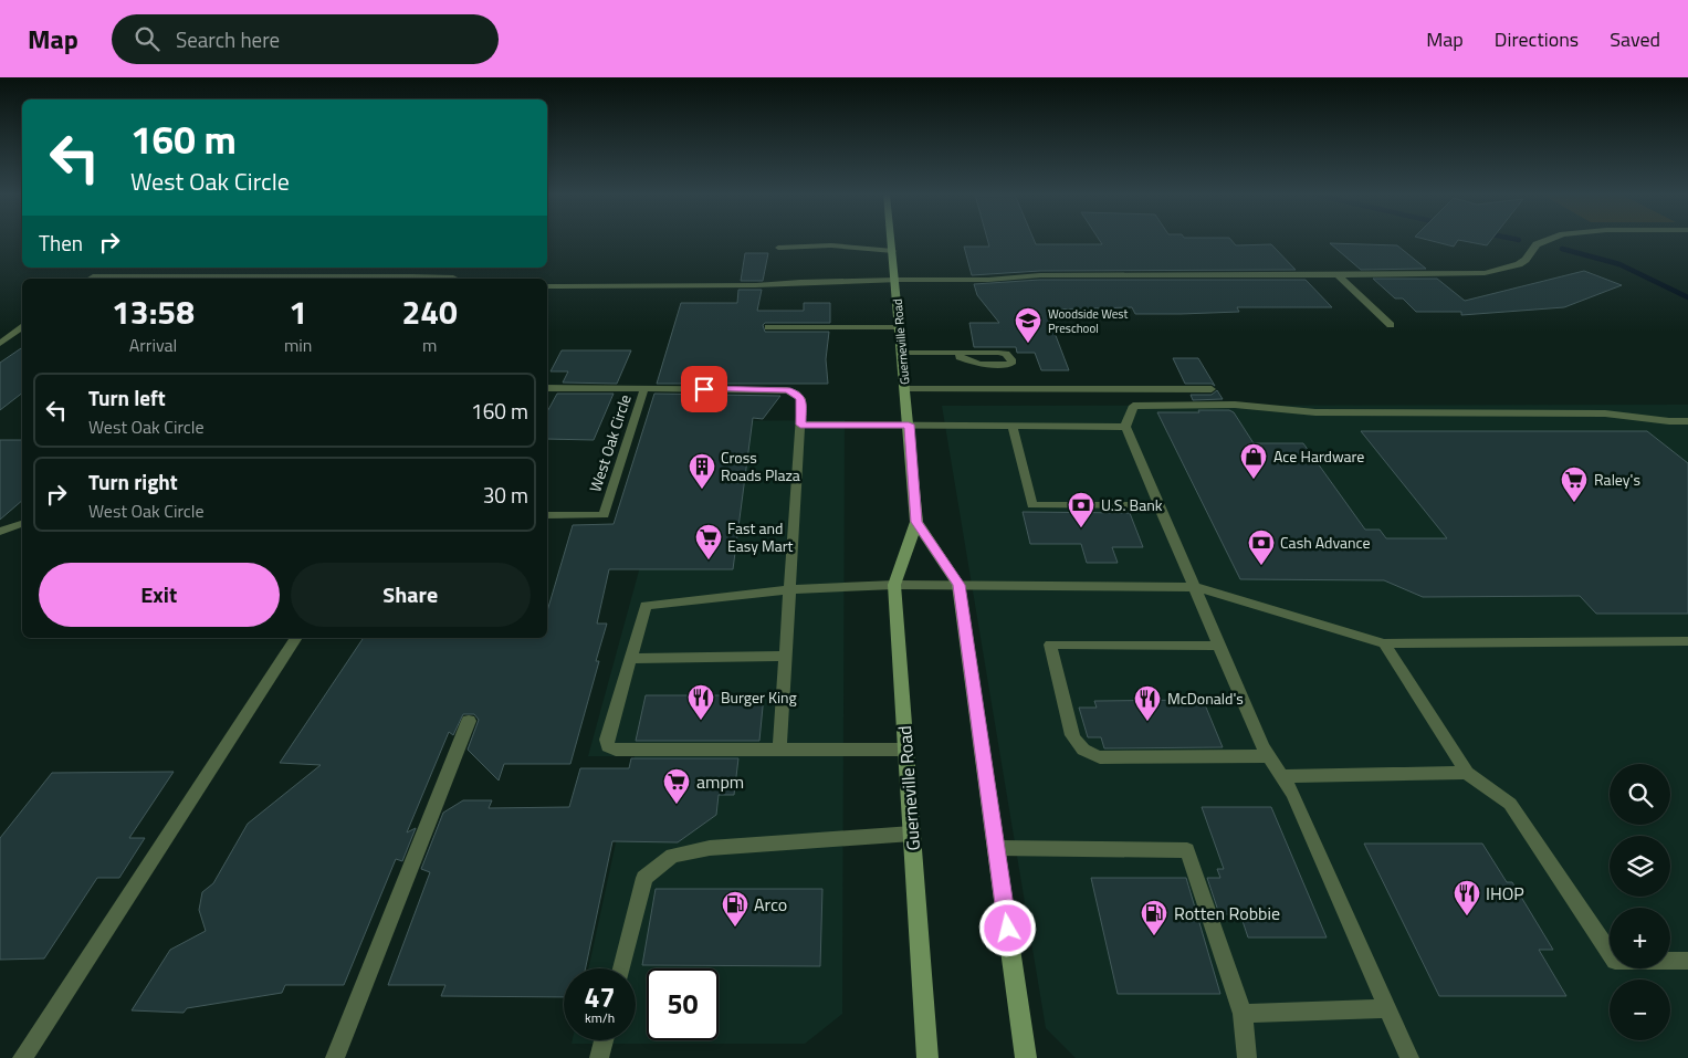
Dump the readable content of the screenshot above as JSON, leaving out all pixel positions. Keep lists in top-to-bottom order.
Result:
{
  "streets": {
    "main road": ["Guerneville Road"],
    "lane": ["West Oak Circle"]
  },
  "places": {
    "school or university": ["Woodside West Preschool"],
    "shop": ["Ace Hardware"],
    "building": ["Cross Roads Plaza"],
    "supermarket": ["Raley's", "Fast and Easy Mart", "ampm"],
    "bank": ["U.S. Bank", "Cash Advance"],
    "restaurant": ["Burger King", "McDonald's", "IHOP"],
    "fuel station": ["Arco", "Rotten Robbie"]
  },
  "page": {
    "header": "Map",
    "search": "Search here",
    "nav": ["Map", "Directions", "Saved"],
    "turn": ["160 m", "West Oak Circle"],
    "then": "Then",
    "eta": [
      "13:58",
      "Arrival",
      "1",
      "min",
      "240",
      "m"
    ],
    "list": [
      {
        "name": "Turn left",
        "note": "West Oak Circle",
        "value": "160 m"
      },
      {
        "name": "Turn right",
        "note": "West Oak Circle",
        "value": "30 m"
      }
    ],
    "buttons": ["Exit", "Share"],
    "map_buttons": ["+", "−"],
    "speed": "47 km/h",
    "limit": "50"
  }
}
